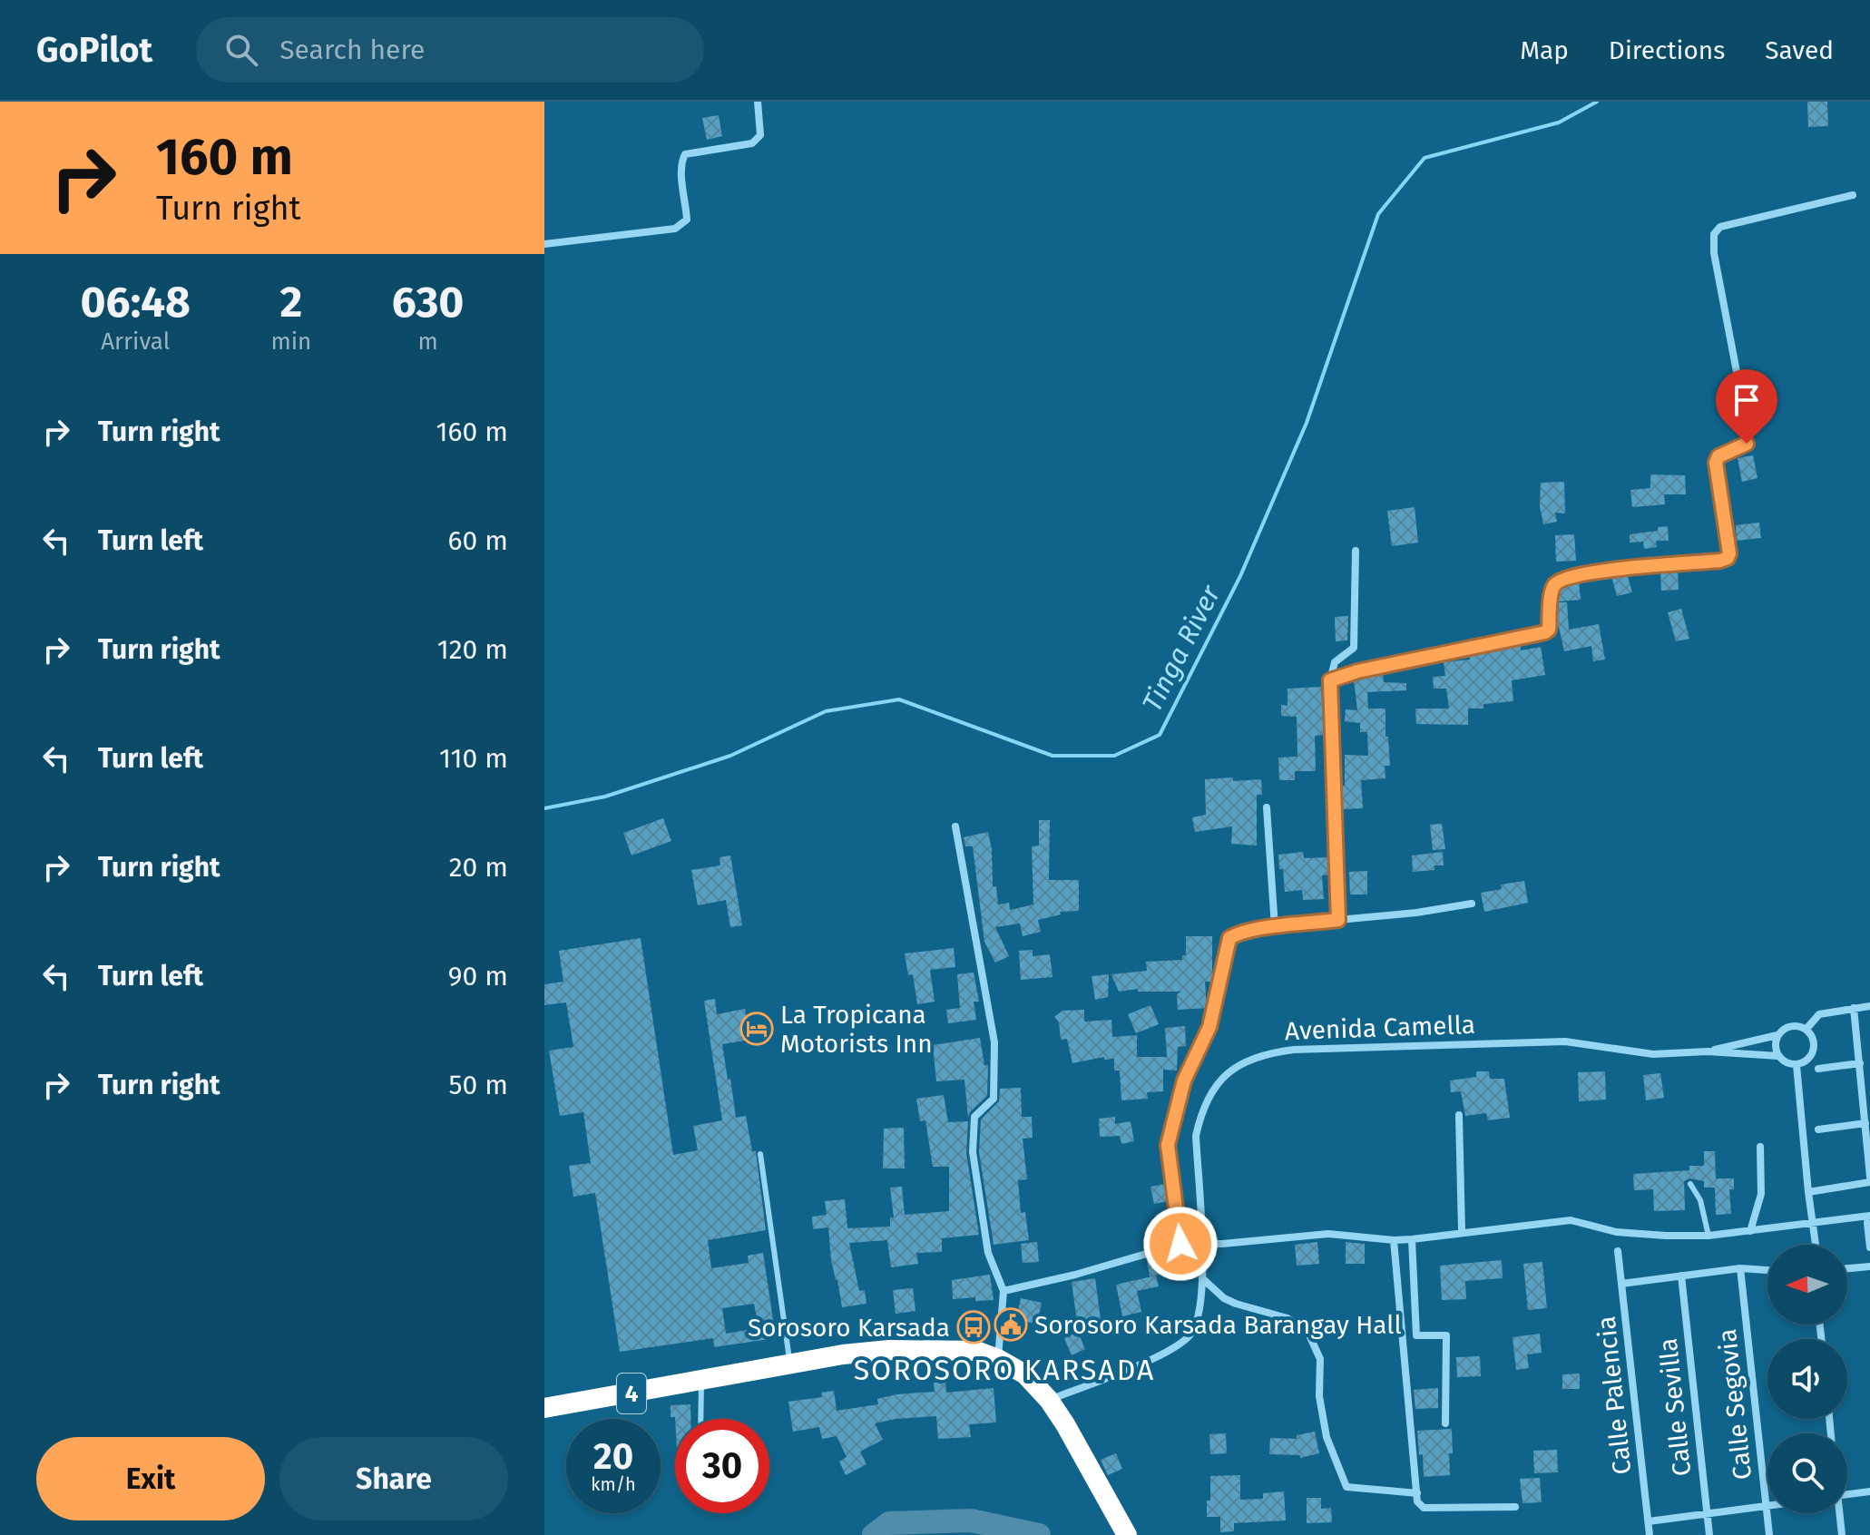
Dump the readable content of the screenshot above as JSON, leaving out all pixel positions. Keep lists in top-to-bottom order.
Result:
{
  "streets": {
    "highway": ["4"],
    "street": [
      "Avenida Camella",
      "Calle Palencia",
      "Calle Segovia",
      "Calle Sevilla"
    ]
  },
  "crossings": [
    ["Avenida Camella", "4"]
  ],
  "districts": ["SOROSORO KARSADA"],
  "water": ["Tinga River"],
  "places": {
    "hotel": ["La Tropicana Motorists Inn"],
    "public building": ["Sorosoro Karsada Barangay Hall"],
    "bus stop": ["Sorosoro Karsada"]
  },
  "north": "left",
  "page": {
    "header": "GoPilot",
    "search": "Search here",
    "nav": ["Map", "Directions", "Saved"],
    "turn": ["160 m", "Turn right"],
    "eta": [
      "06:48",
      "Arrival",
      "2",
      "min",
      "630",
      "m"
    ],
    "list": [
      {
        "name": "Turn right",
        "value": "160 m"
      },
      {
        "name": "Turn left",
        "value": "60 m"
      },
      {
        "name": "Turn right",
        "value": "120 m"
      },
      {
        "name": "Turn left",
        "value": "110 m"
      },
      {
        "name": "Turn right",
        "value": "20 m"
      },
      {
        "name": "Turn left",
        "value": "90 m"
      },
      {
        "name": "Turn right",
        "value": "50 m"
      }
    ],
    "speed": "20 km/h",
    "limit": "30",
    "buttons": ["Exit", "Share"]
  }
}
